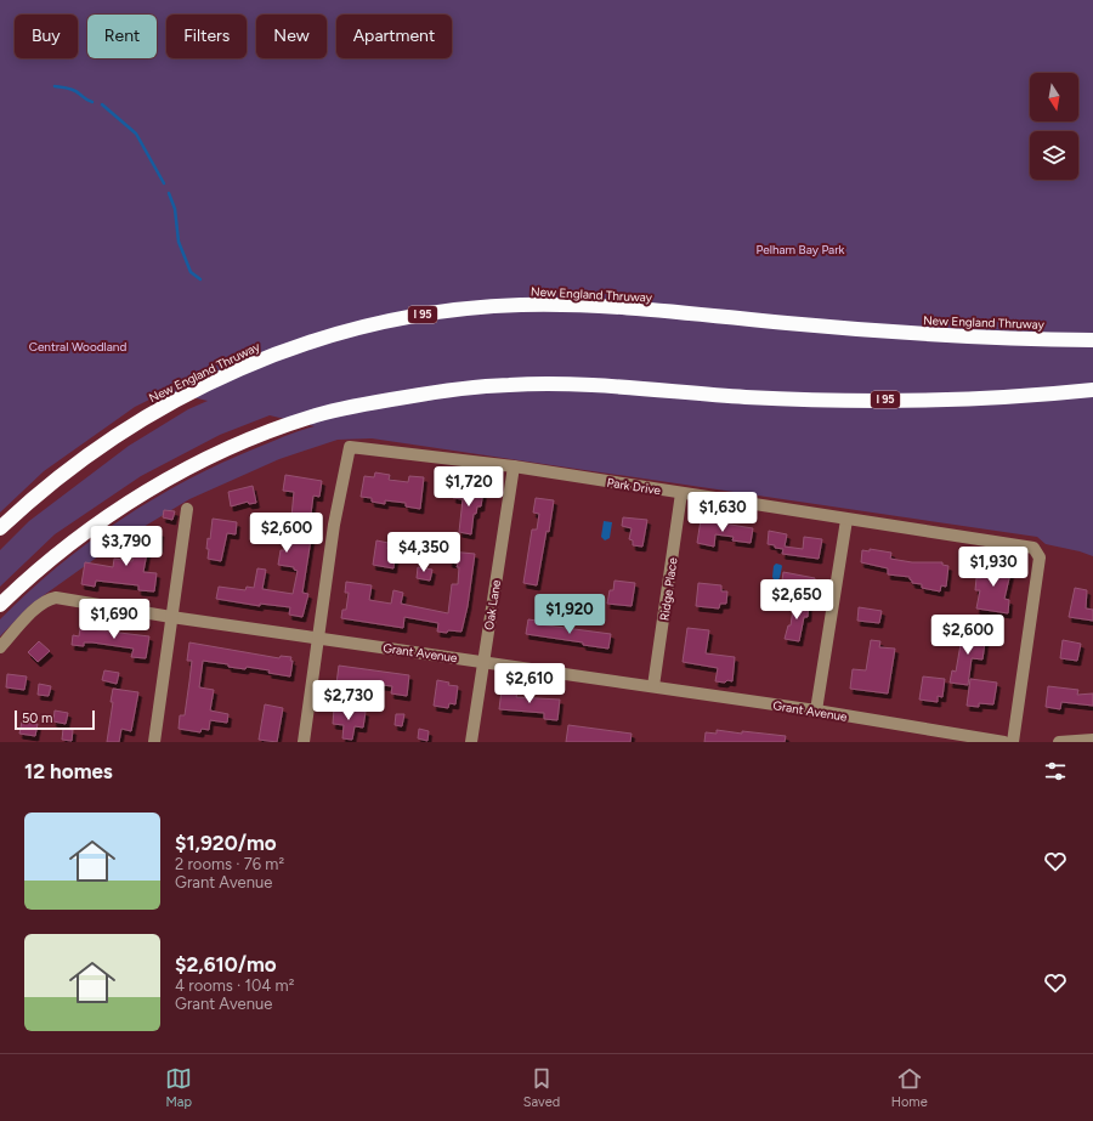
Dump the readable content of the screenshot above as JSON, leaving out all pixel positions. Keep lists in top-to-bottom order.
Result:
{
  "streets": {
    "highway": ["New England Thruway", "I 95"],
    "street": [
      "Park Drive",
      "Ridge Place",
      "Oak Lane",
      "Grant Avenue"
    ]
  },
  "crossings": [
    ["Park Drive", "Ridge Place"],
    ["Park Drive", "Oak Lane"],
    ["Park Drive", "Grant Avenue"],
    ["Ridge Place", "Grant Avenue"],
    ["Oak Lane", "Grant Avenue"]
  ],
  "parks": ["Pelham Bay Park", "Central Woodland"],
  "scale_bar": "50 m",
  "north": "bottom",
  "page": {
    "chip": [
      "Buy",
      "Rent",
      "Filters",
      "New",
      "Apartment"
    ],
    "price": [
      "$1,720",
      "$1,630",
      "$2,600",
      "$3,790",
      "$4,350",
      "$1,930",
      "$2,650",
      "$1,920",
      "$1,690",
      "$2,600",
      "$2,610",
      "$2,730"
    ],
    "scale": "50 m",
    "heading": "12 homes",
    "list": [
      {
        "name": "$1,920/mo",
        "note": "2 rooms · 76 m² · Grant Avenue"
      },
      {
        "name": "$2,610/mo",
        "note": "4 rooms · 104 m² · Grant Avenue"
      }
    ],
    "tabs": ["Map", "Saved", "Home"]
  }
}
